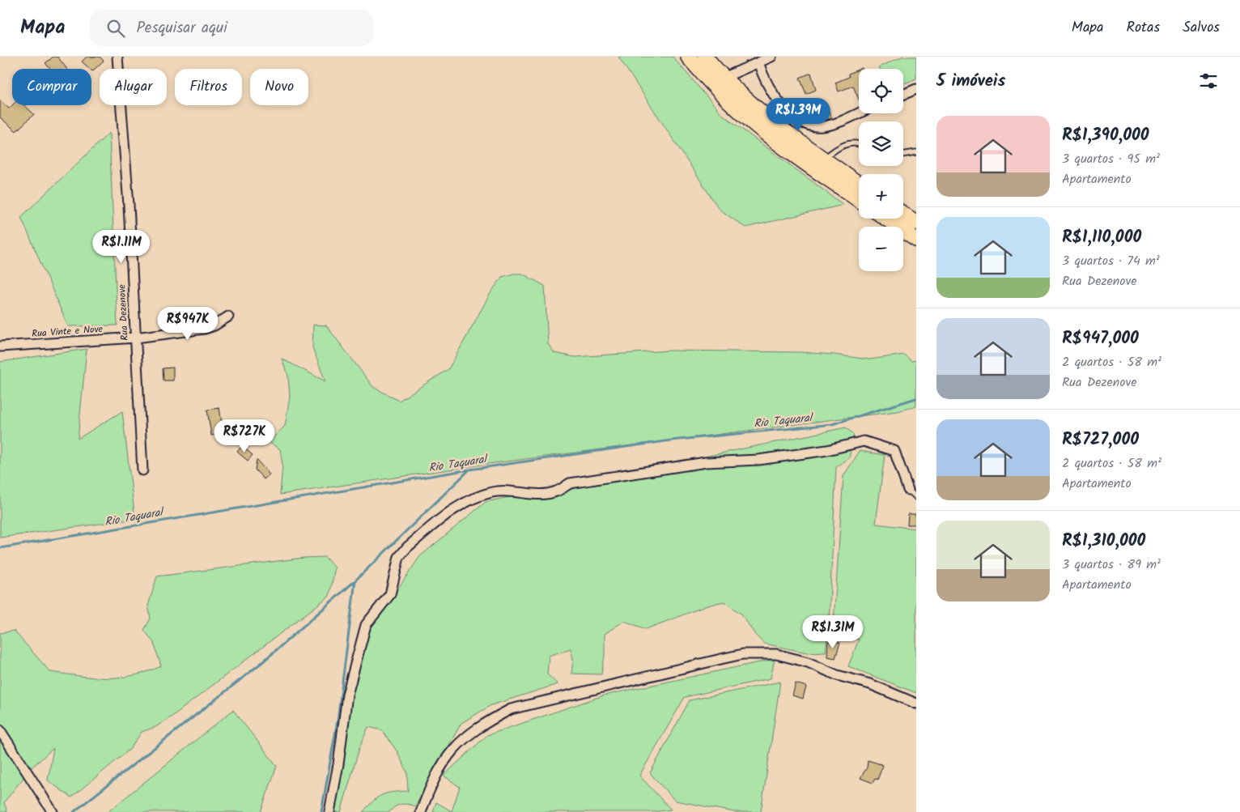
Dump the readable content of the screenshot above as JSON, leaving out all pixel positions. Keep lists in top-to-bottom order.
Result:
{
  "streets": {
    "street": ["Rua Dezenove", "Rua Vinte e Nove"]
  },
  "crossings": [
    ["Rua Dezenove", "Rua Vinte e Nove"]
  ],
  "water": ["Rio Taquaral"],
  "page": {
    "header": "Mapa",
    "search": "Pesquisar aqui",
    "nav": ["Mapa", "Rotas", "Salvos"],
    "heading": "5 imóveis",
    "map_buttons": ["+", "−"],
    "chip": [
      "Comprar",
      "Alugar",
      "Filtros",
      "Novo"
    ],
    "price": [
      "R$1.39M",
      "R$1.11M",
      "R$947K",
      "R$727K",
      "R$1.31M"
    ],
    "list": [
      {
        "name": "R$1,390,000",
        "note": "3 quartos · 95 m² · Apartamento"
      },
      {
        "name": "R$1,110,000",
        "note": "3 quartos · 74 m² · Rua Dezenove"
      },
      {
        "name": "R$947,000",
        "note": "2 quartos · 58 m² · Rua Dezenove"
      },
      {
        "name": "R$727,000",
        "note": "2 quartos · 58 m² · Apartamento"
      },
      {
        "name": "R$1,310,000",
        "note": "3 quartos · 89 m² · Apartamento"
      }
    ]
  }
}
